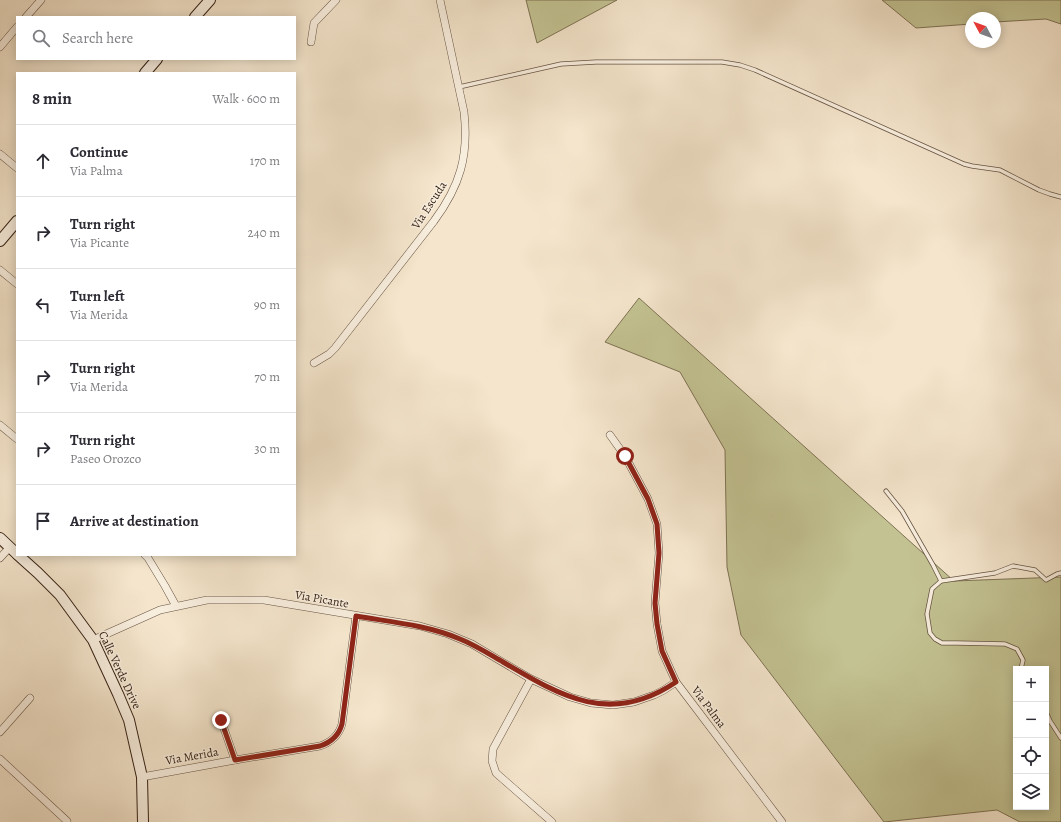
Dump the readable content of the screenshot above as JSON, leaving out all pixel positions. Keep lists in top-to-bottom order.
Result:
{
  "streets": {
    "main road": ["Calle Verde Drive"],
    "street": [
      "Via Escuda",
      "Via Picante",
      "Via Palma",
      "Via Merida"
    ]
  },
  "crossings": [
    ["Via Picante", "Calle Verde Drive"],
    ["Via Picante", "Via Palma"],
    ["Via Picante", "Via Merida"],
    ["Calle Verde Drive", "Via Merida"]
  ],
  "north": "top left",
  "page": {
    "search": "Search here",
    "heading": ["8 min", "Walk · 600 m"],
    "list": [
      ["Continue", "Via Palma", "170 m"],
      ["Turn right", "Via Picante", "240 m"],
      ["Turn left", "Via Merida", "90 m"],
      ["Turn right", "Via Merida", "70 m"],
      ["Turn right", "Paseo Orozco", "30 m"],
      "Arrive at destination"
    ],
    "map_buttons": ["+", "−"]
  }
}
